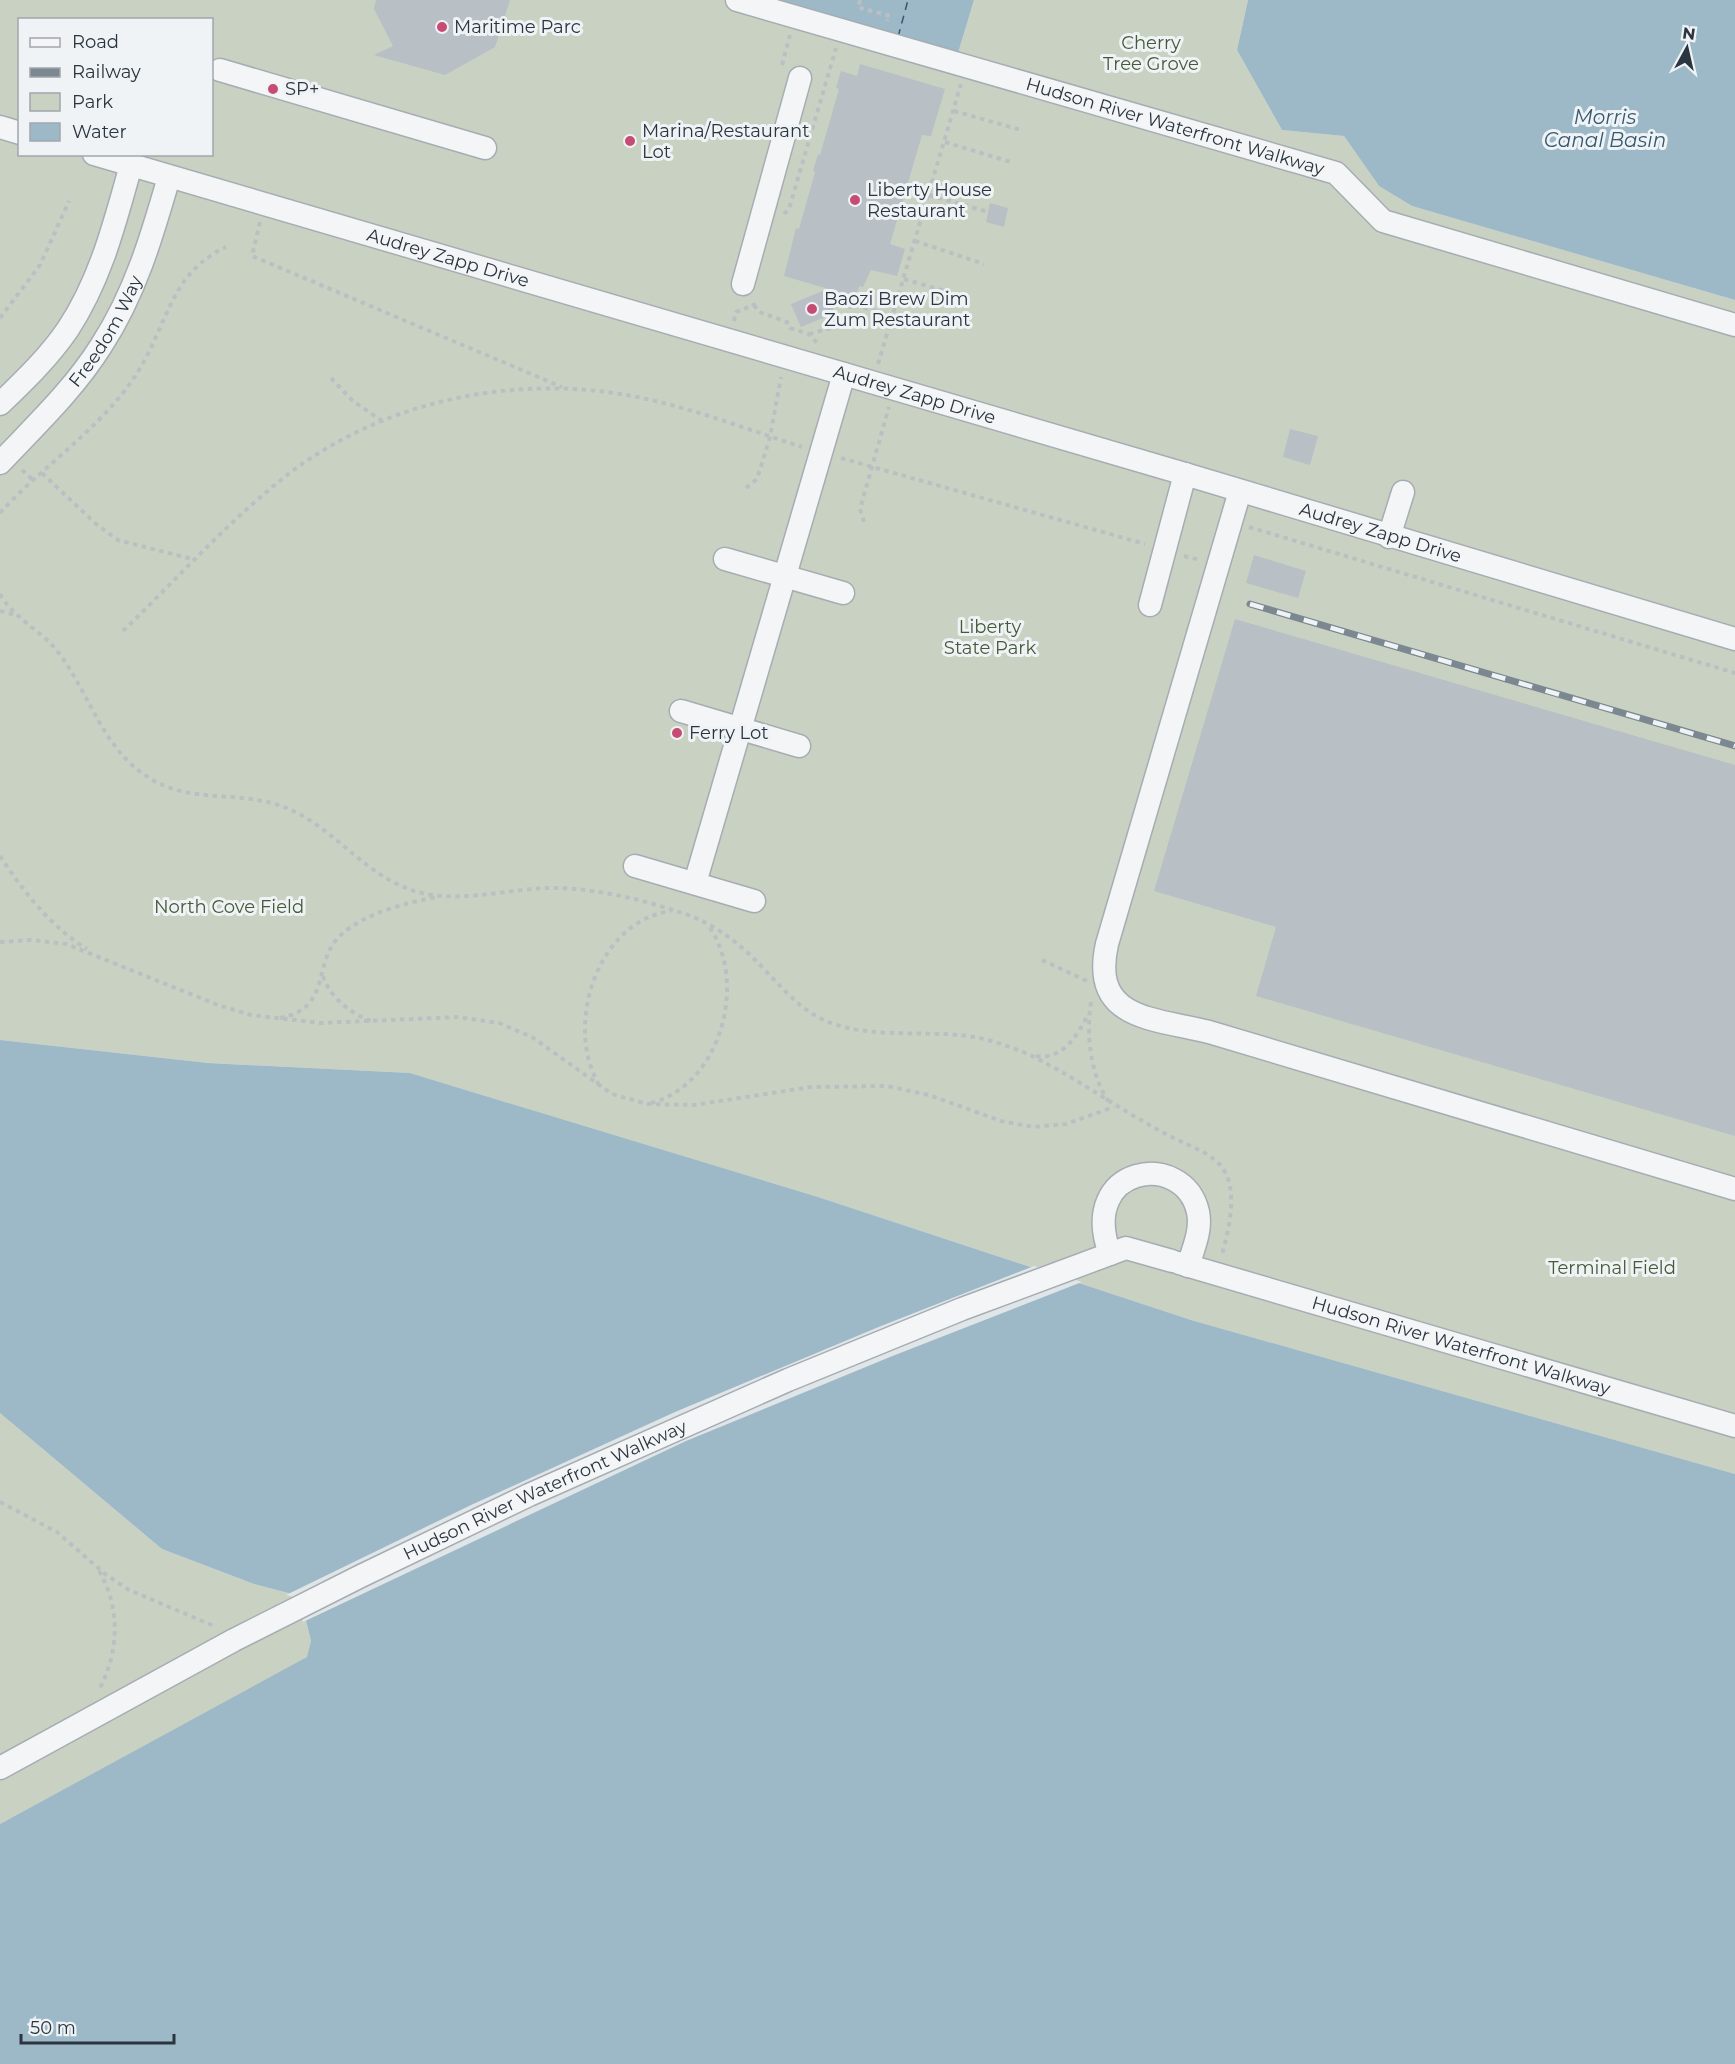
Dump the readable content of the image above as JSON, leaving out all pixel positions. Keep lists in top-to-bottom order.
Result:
{
  "streets": {
    "street": ["Hudson River Waterfront Walkway", "Audrey Zapp Drive", "Freedom Way"]
  },
  "crossings": [
    ["Audrey Zapp Drive", "Freedom Way"]
  ],
  "water": ["Morris Canal Basin"],
  "parks": [
    "Cherry Tree Grove",
    "Liberty State Park",
    "North Cove Field",
    "Terminal Field"
  ],
  "places": [
    "Maritime Parc",
    "SP+",
    "Marina/Restaurant Lot",
    "Liberty House Restaurant",
    "Baozi Brew Dim Zum Restaurant",
    "Ferry Lot"
  ],
  "legend": [
    "Road",
    "Railway",
    "Park",
    "Water"
  ],
  "scale_bar": "50 m",
  "north": "top"
}
